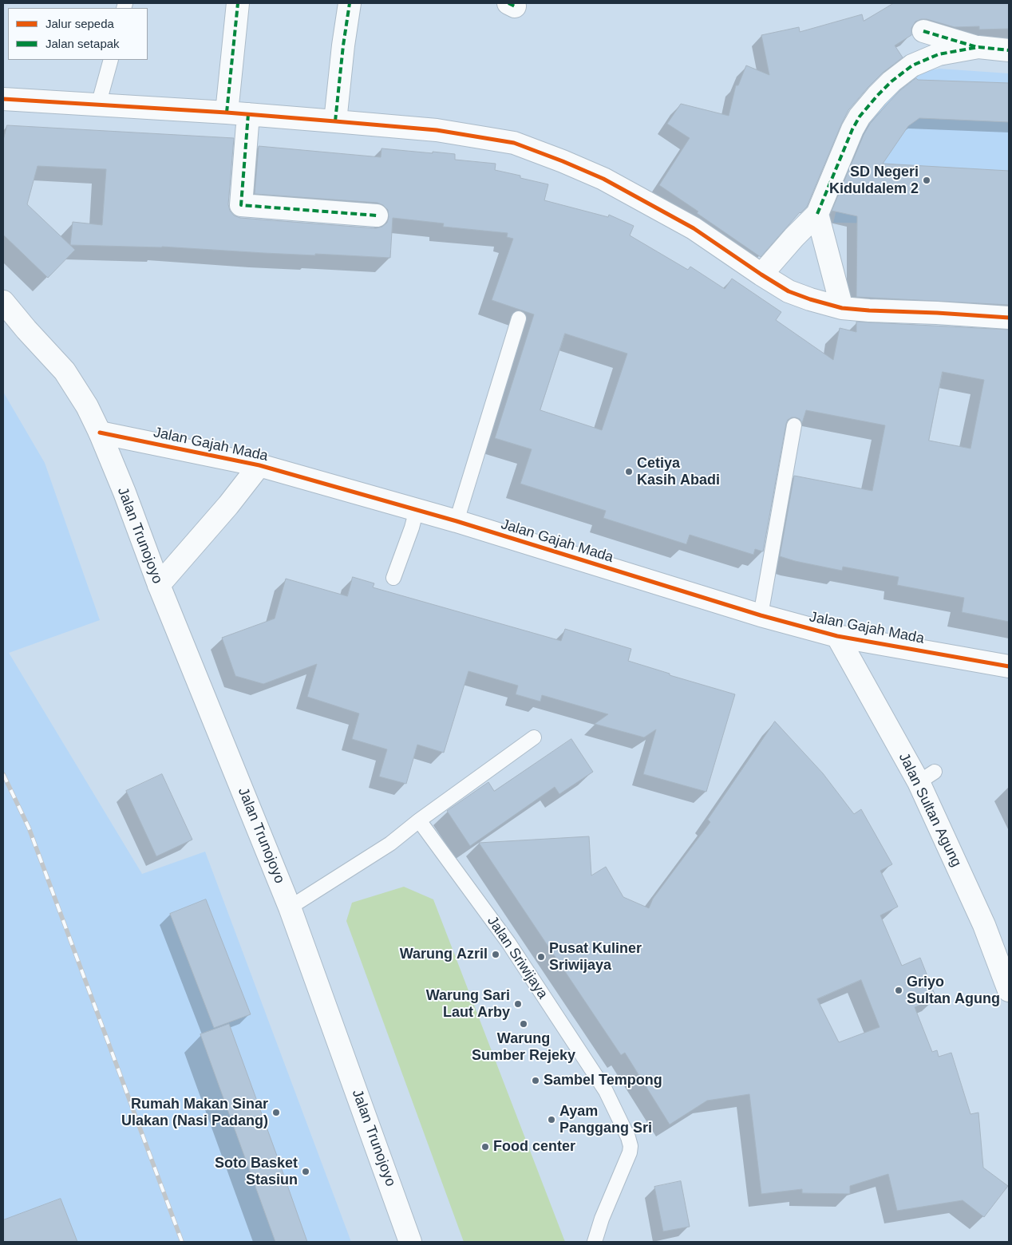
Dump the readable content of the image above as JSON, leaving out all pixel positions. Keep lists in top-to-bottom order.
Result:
{
  "streets": {
    "street": ["Jalan Gajah Mada", "Jalan Trunojoyo", "Jalan Sultan Agung"],
    "lane": ["Jalan Sriwijaya"]
  },
  "crossings": [
    ["Jalan Gajah Mada", "Jalan Trunojoyo"],
    ["Jalan Gajah Mada", "Jalan Sultan Agung"]
  ],
  "places": [
    "SD Negeri Kiduldalem 2",
    "Cetiya Kasih Abadi",
    "Warung Azril",
    "Pusat Kuliner Sriwijaya",
    "Griyo Sultan Agung",
    "Warung Sari Laut Arby",
    "Warung Sumber Rejeky",
    "Sambel Tempong",
    "Rumah Makan Sinar Ulakan (Nasi Padang)",
    "Ayam Panggang Sri",
    "Food center",
    "Soto Basket Stasiun"
  ],
  "legend": ["Jalur sepeda", "Jalan setapak"]
}
